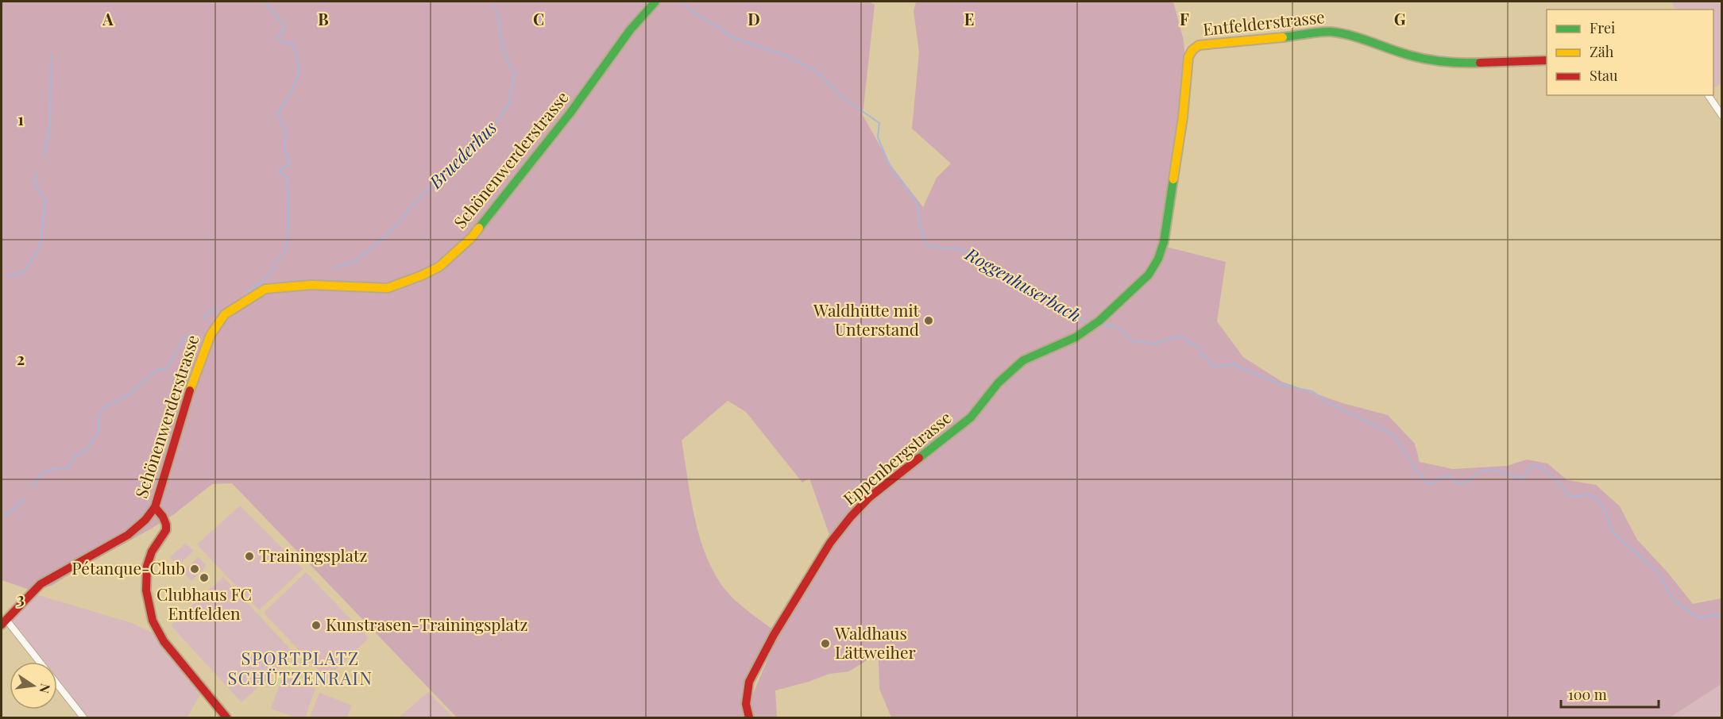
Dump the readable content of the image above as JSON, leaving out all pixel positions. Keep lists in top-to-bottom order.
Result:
{
  "streets": {
    "street": ["Entfelderstrasse", "Schönenwerderstrasse", "Eppenbergstrasse"]
  },
  "crossings": [
    ["Entfelderstrasse", "Eppenbergstrasse"]
  ],
  "districts": ["SPORTPLATZ SCHÜTZENRAIN"],
  "water": ["Bruederhus", "Roggenhuserbach"],
  "places": [
    "Waldhütte mit Unterstand",
    "Trainingsplatz",
    "Pétanque-Club",
    "Clubhaus FC Entfelden",
    "Kunstrasen-Trainingsplatz",
    "Waldhaus Lättweiher"
  ],
  "legend": ["Frei", "Zäh", "Stau"],
  "scale_bar": "100 m",
  "north": "right",
  "grid": {
    "columns": [
      "A",
      "B",
      "C",
      "D",
      "E",
      "F",
      "G"
    ],
    "rows": ["1", "2", "3"]
  }
}
